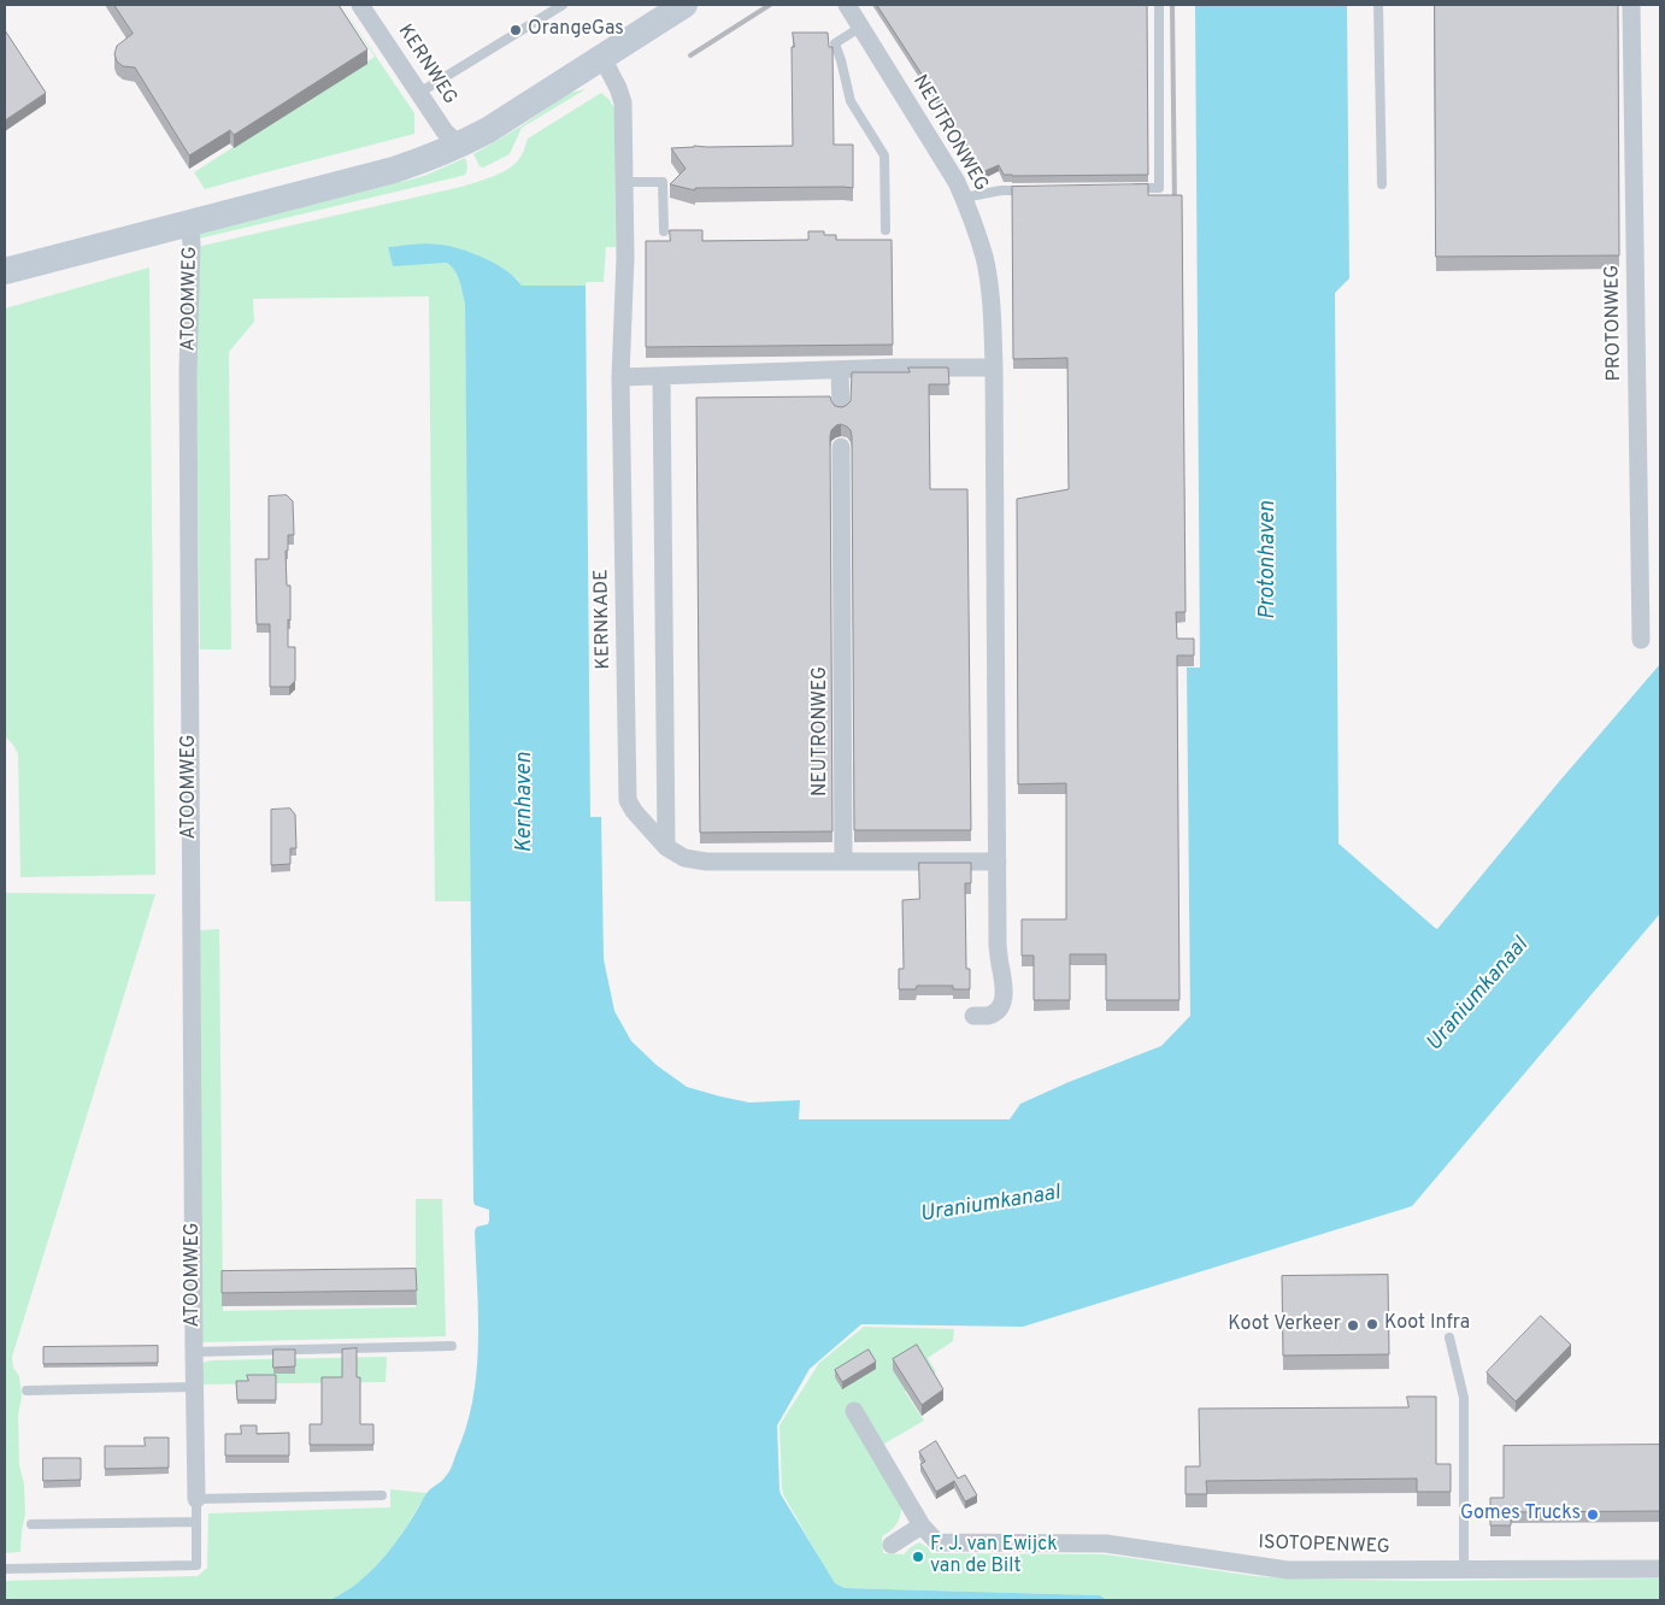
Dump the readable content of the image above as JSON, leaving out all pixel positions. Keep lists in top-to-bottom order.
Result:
{
  "streets": {
    "street": [
      "KERNWEG",
      "NEUTRONWEG",
      "ATOOMWEG",
      "PROTONWEG",
      "KERNKADE",
      "ISOTOPENWEG"
    ]
  },
  "crossings": [
    ["KERNWEG", "ATOOMWEG"],
    ["NEUTRONWEG", "KERNKADE"],
    ["ATOOMWEG", "KERNKADE"]
  ],
  "water": ["Protonhaven", "Kernhaven", "Uraniumkanaal"],
  "places": [
    "OrangeGas",
    "Koot Infra",
    "Koot Verkeer",
    "Gomes Trucks",
    "F. J. van Ewijck van de Bilt"
  ]
}
